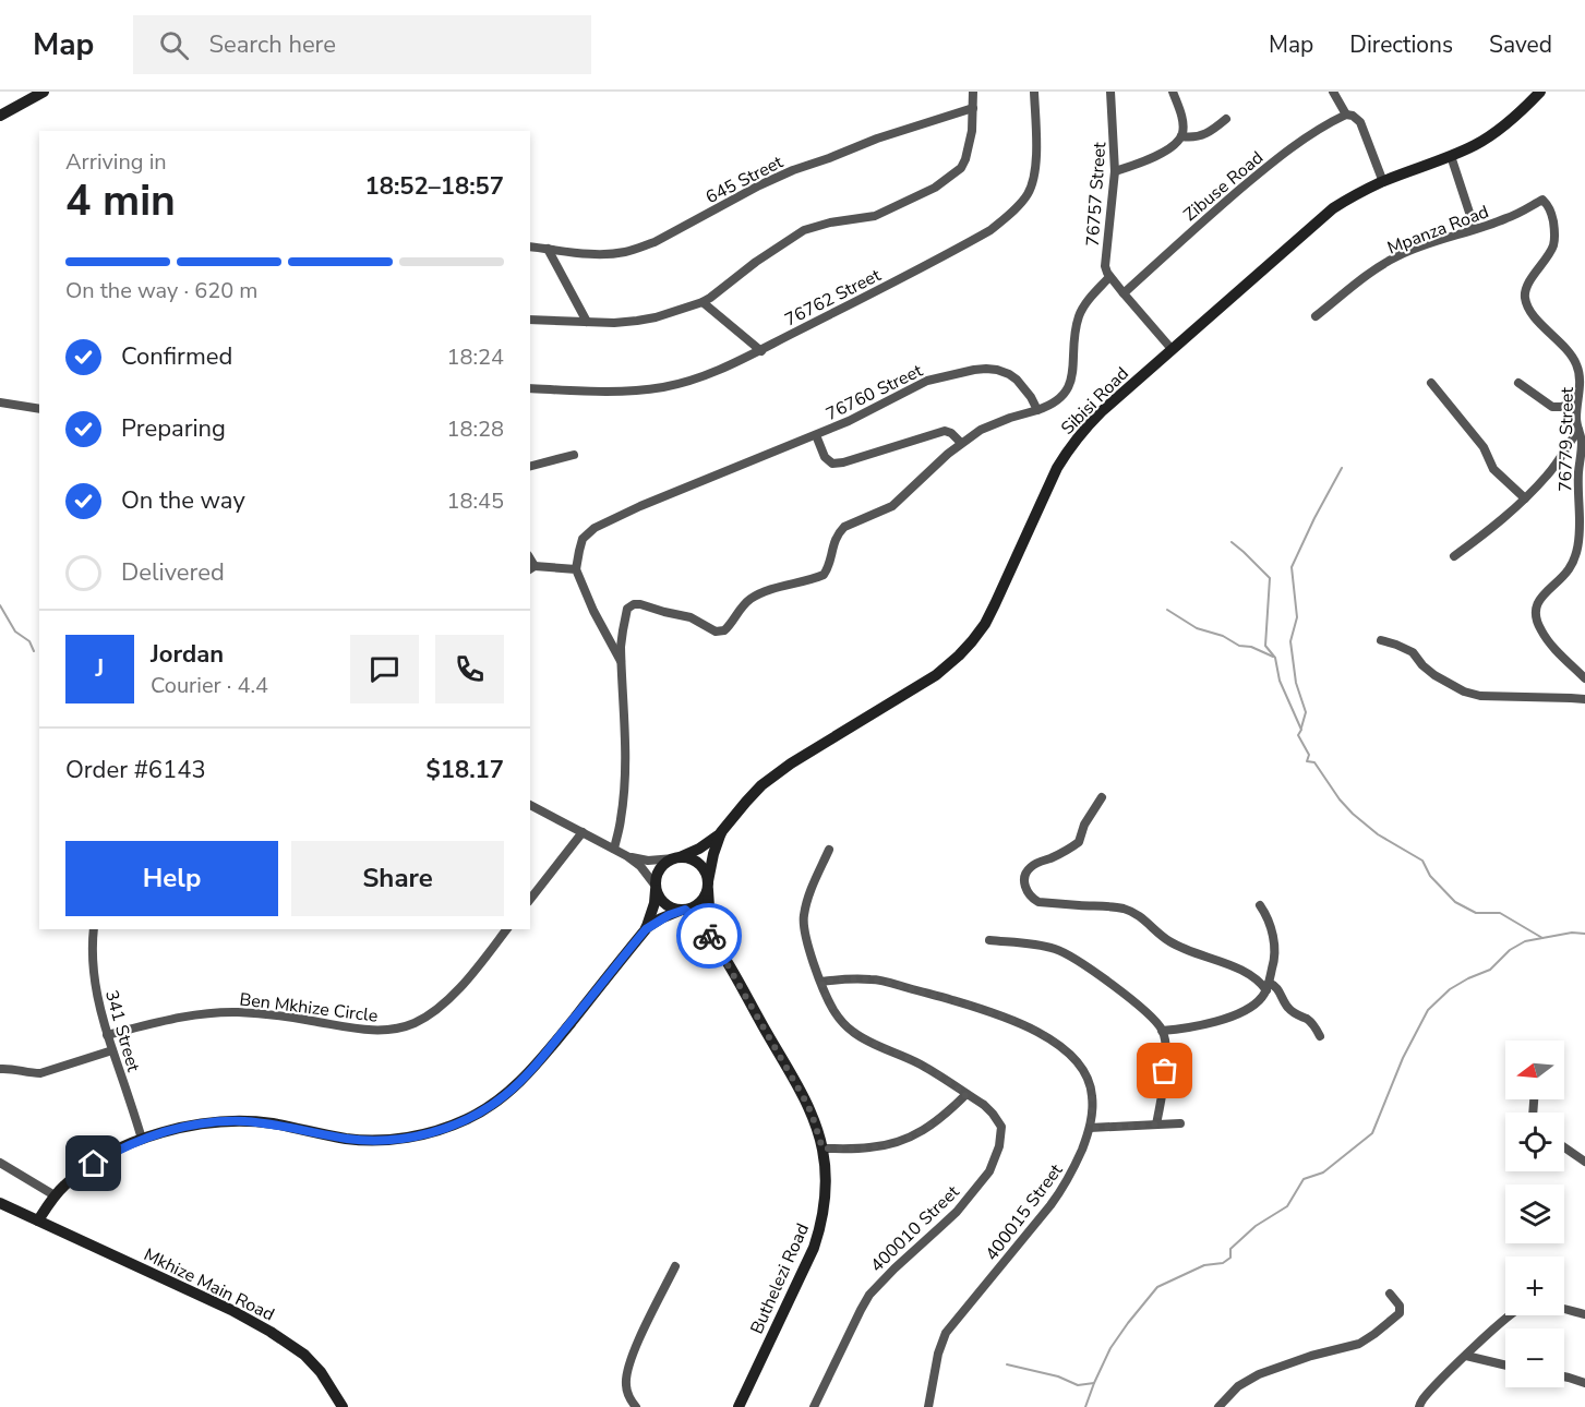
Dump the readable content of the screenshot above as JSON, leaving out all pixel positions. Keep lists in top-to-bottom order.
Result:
{
  "streets": {
    "street": [
      "645 Street",
      "Zibuse Road",
      "76757 Street",
      "Mpanza Road",
      "76762 Street",
      "76760 Street",
      "Sibisi Road",
      "76779 Street",
      "Ben Mkhize Circle",
      "341 Street",
      "400015 Street",
      "400010 Street",
      "Buthelezi Road",
      "Mkhize Main Road"
    ]
  },
  "crossings": [
    ["Mpanza Road", "76779 Street"],
    ["Sibisi Road", "Buthelezi Road"],
    ["Ben Mkhize Circle", "341 Street"],
    ["400015 Street", "400010 Street"]
  ],
  "north": "left",
  "page": {
    "header": "Map",
    "search": "Search here",
    "nav": ["Map", "Directions", "Saved"],
    "heading": ["4 min", "Arriving in", "18:52–18:57"],
    "panel": [
      "Jordan",
      "Courier · 4.4",
      "Order #6143",
      "$18.17"
    ],
    "bar": "On the way · 620 m",
    "list": [
      ["Confirmed", "18:24"],
      ["Preparing", "18:28"],
      ["On the way", "18:45"],
      "Delivered"
    ],
    "round": "J",
    "buttons": ["Help", "Share"],
    "map_buttons": ["+", "−"]
  }
}
